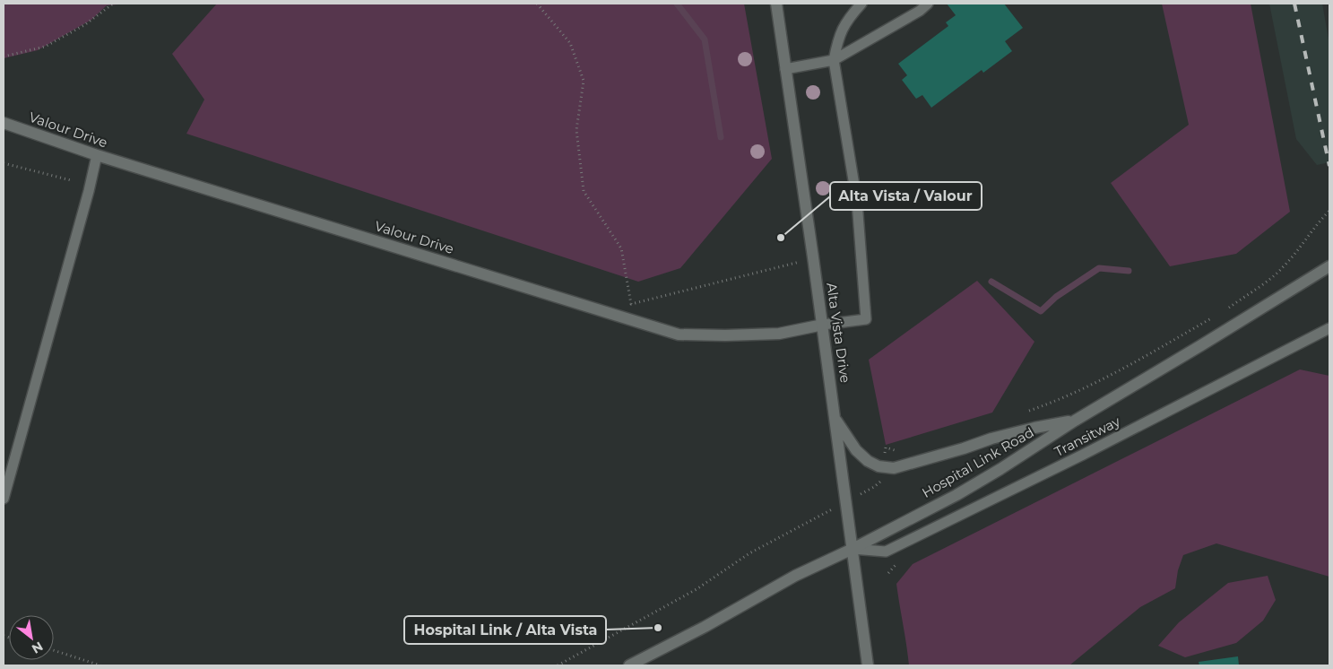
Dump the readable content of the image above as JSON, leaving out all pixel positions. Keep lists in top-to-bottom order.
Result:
{
  "streets": {
    "street": ["Valour Drive", "Alta Vista Drive", "Hospital Link Road"],
    "lane": ["Transitway"]
  },
  "crossings": [
    ["Valour Drive", "Alta Vista Drive"],
    ["Alta Vista Drive", "Transitway"],
    ["Alta Vista Drive", "Hospital Link Road"],
    ["Transitway", "Hospital Link Road"]
  ],
  "places": ["Alta Vista / Valour", "Hospital Link / Alta Vista"],
  "north": "bottom right"
}
